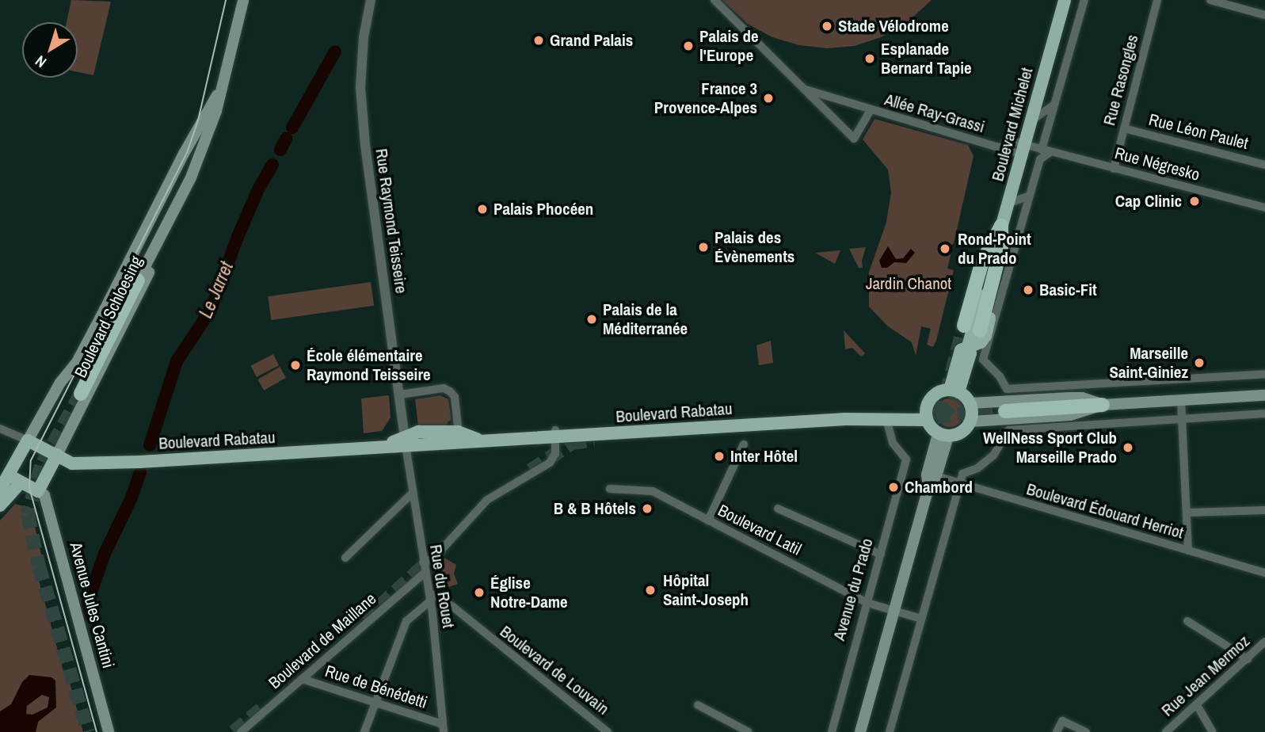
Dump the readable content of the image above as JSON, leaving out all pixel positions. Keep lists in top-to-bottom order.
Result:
{
  "streets": {
    "main road": [
      "Boulevard Michelet",
      "Boulevard Schloesing",
      "Boulevard Rabatau",
      "Avenue Jules Cantini"
    ],
    "street": [
      "Rue Rasongles",
      "Allée Ray-Grassi",
      "Rue Léon Paulet",
      "Rue Négresko",
      "Rue Raymond Teisseire",
      "Boulevard Édouard Herriot",
      "Boulevard Latil",
      "Rue du Rouet",
      "Avenue du Prado",
      "Boulevard de Maillane",
      "Boulevard de Louvain",
      "Rue Jean Mermoz",
      "Rue de Bénédetti"
    ]
  },
  "crossings": [
    ["Rue Rasongles", "Rue Léon Paulet"],
    ["Rue Rasongles", "Rue Négresko"],
    ["Allée Ray-Grassi", "Boulevard Michelet"],
    ["Allée Ray-Grassi", "Rue Négresko"],
    ["Boulevard Michelet", "Rue Négresko"],
    ["Boulevard Michelet", "Boulevard Rabatau"],
    ["Rue Raymond Teisseire", "Boulevard Rabatau"],
    ["Rue Raymond Teisseire", "Rue du Rouet"],
    ["Boulevard Schloesing", "Boulevard Rabatau"],
    ["Boulevard Rabatau", "Rue du Rouet"],
    ["Boulevard Rabatau", "Avenue du Prado"],
    ["Boulevard Latil", "Avenue du Prado"],
    ["Rue du Rouet", "Boulevard de Maillane"],
    ["Rue du Rouet", "Boulevard de Louvain"],
    ["Rue du Rouet", "Rue de Bénédetti"],
    ["Boulevard de Maillane", "Rue de Bénédetti"]
  ],
  "water": ["Le Jarret"],
  "parks": ["Jardin Chanot"],
  "places": [
    "Stade Vélodrome",
    "Grand Palais",
    "Palais de l'Europe",
    "Esplanade Bernard Tapie",
    "France 3 Provence-Alpes",
    "Cap Clinic",
    "Palais Phocéen",
    "Palais des Évènements",
    "Rond-Point du Prado",
    "Basic-Fit",
    "Palais de la Méditerranée",
    "Marseille Saint-Giniez",
    "École élémentaire Raymond Teisseire",
    "WellNess Sport Club Marseille Prado",
    "Inter Hôtel",
    "Chambord",
    "B & B Hôtels",
    "Hôpital Saint-Joseph",
    "Église Notre-Dame"
  ],
  "north": "bottom left"
}
